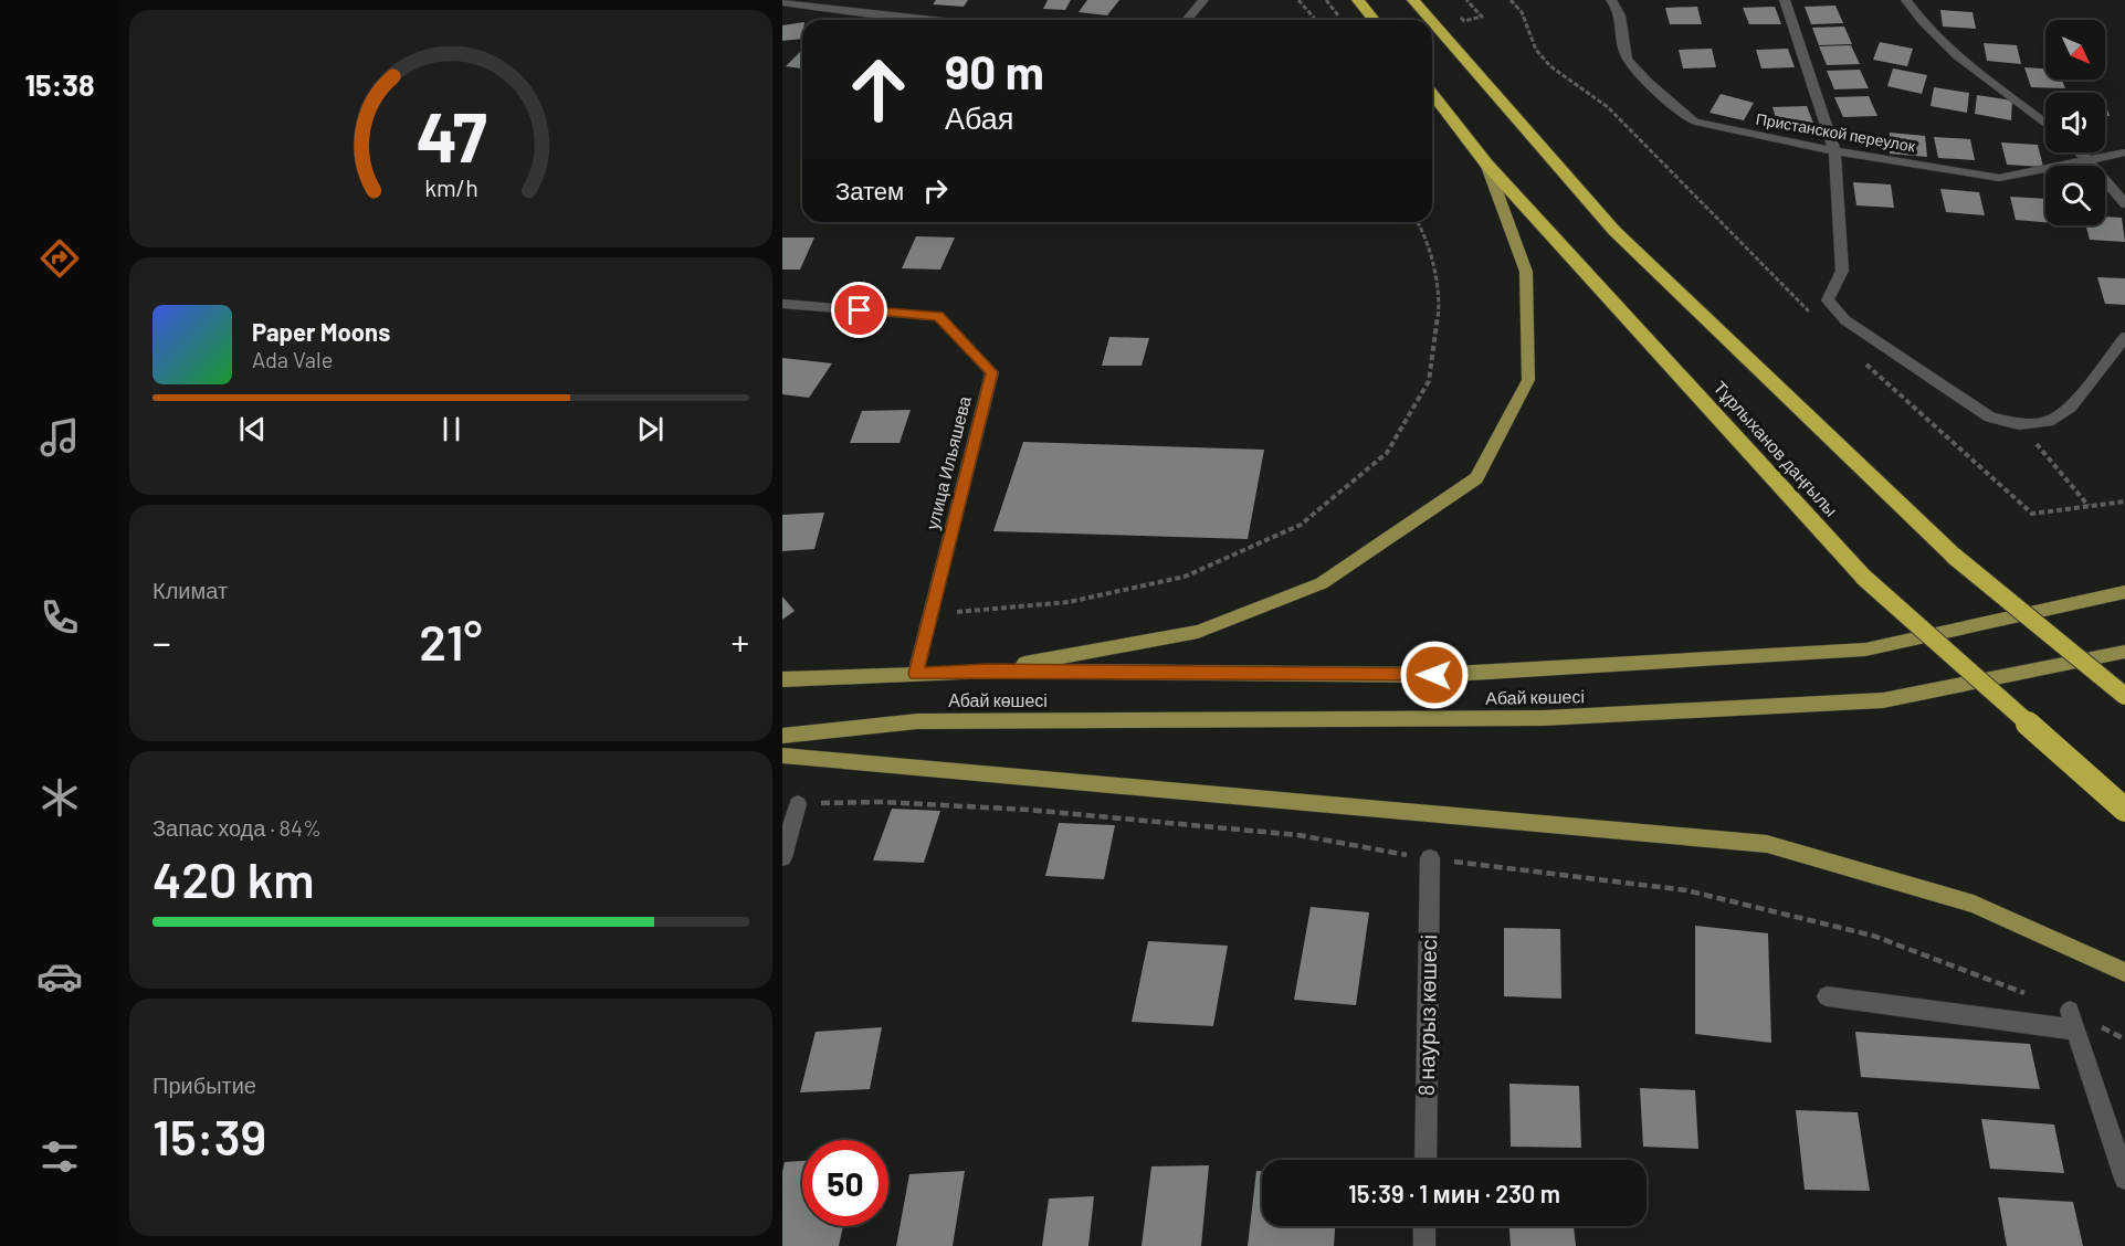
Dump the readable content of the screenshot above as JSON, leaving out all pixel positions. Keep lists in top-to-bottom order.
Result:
{
  "streets": {
    "highway": ["Тұрлыханов даңғылы"],
    "main road": ["Абай көшесі"],
    "street": ["Пристанской переулок", "улица Ильяшева", "8 наурыз көшесі"]
  },
  "north": "bottom right",
  "page": {
    "tabs": "15:38",
    "turn": ["90 m", "Абая"],
    "then": "Затем",
    "song": ["Paper Moons", "Ada Vale"],
    "tile": [
      "Климат",
      ["Запас хода · 84%", "420 km"],
      ["Прибытие", "15:39"]
    ],
    "heat": ["−", "21°", "+"],
    "limit": "50",
    "trip": "15:39 · 1 мин · 230 m",
    "gauge": ["47", "km/h"]
  }
}
